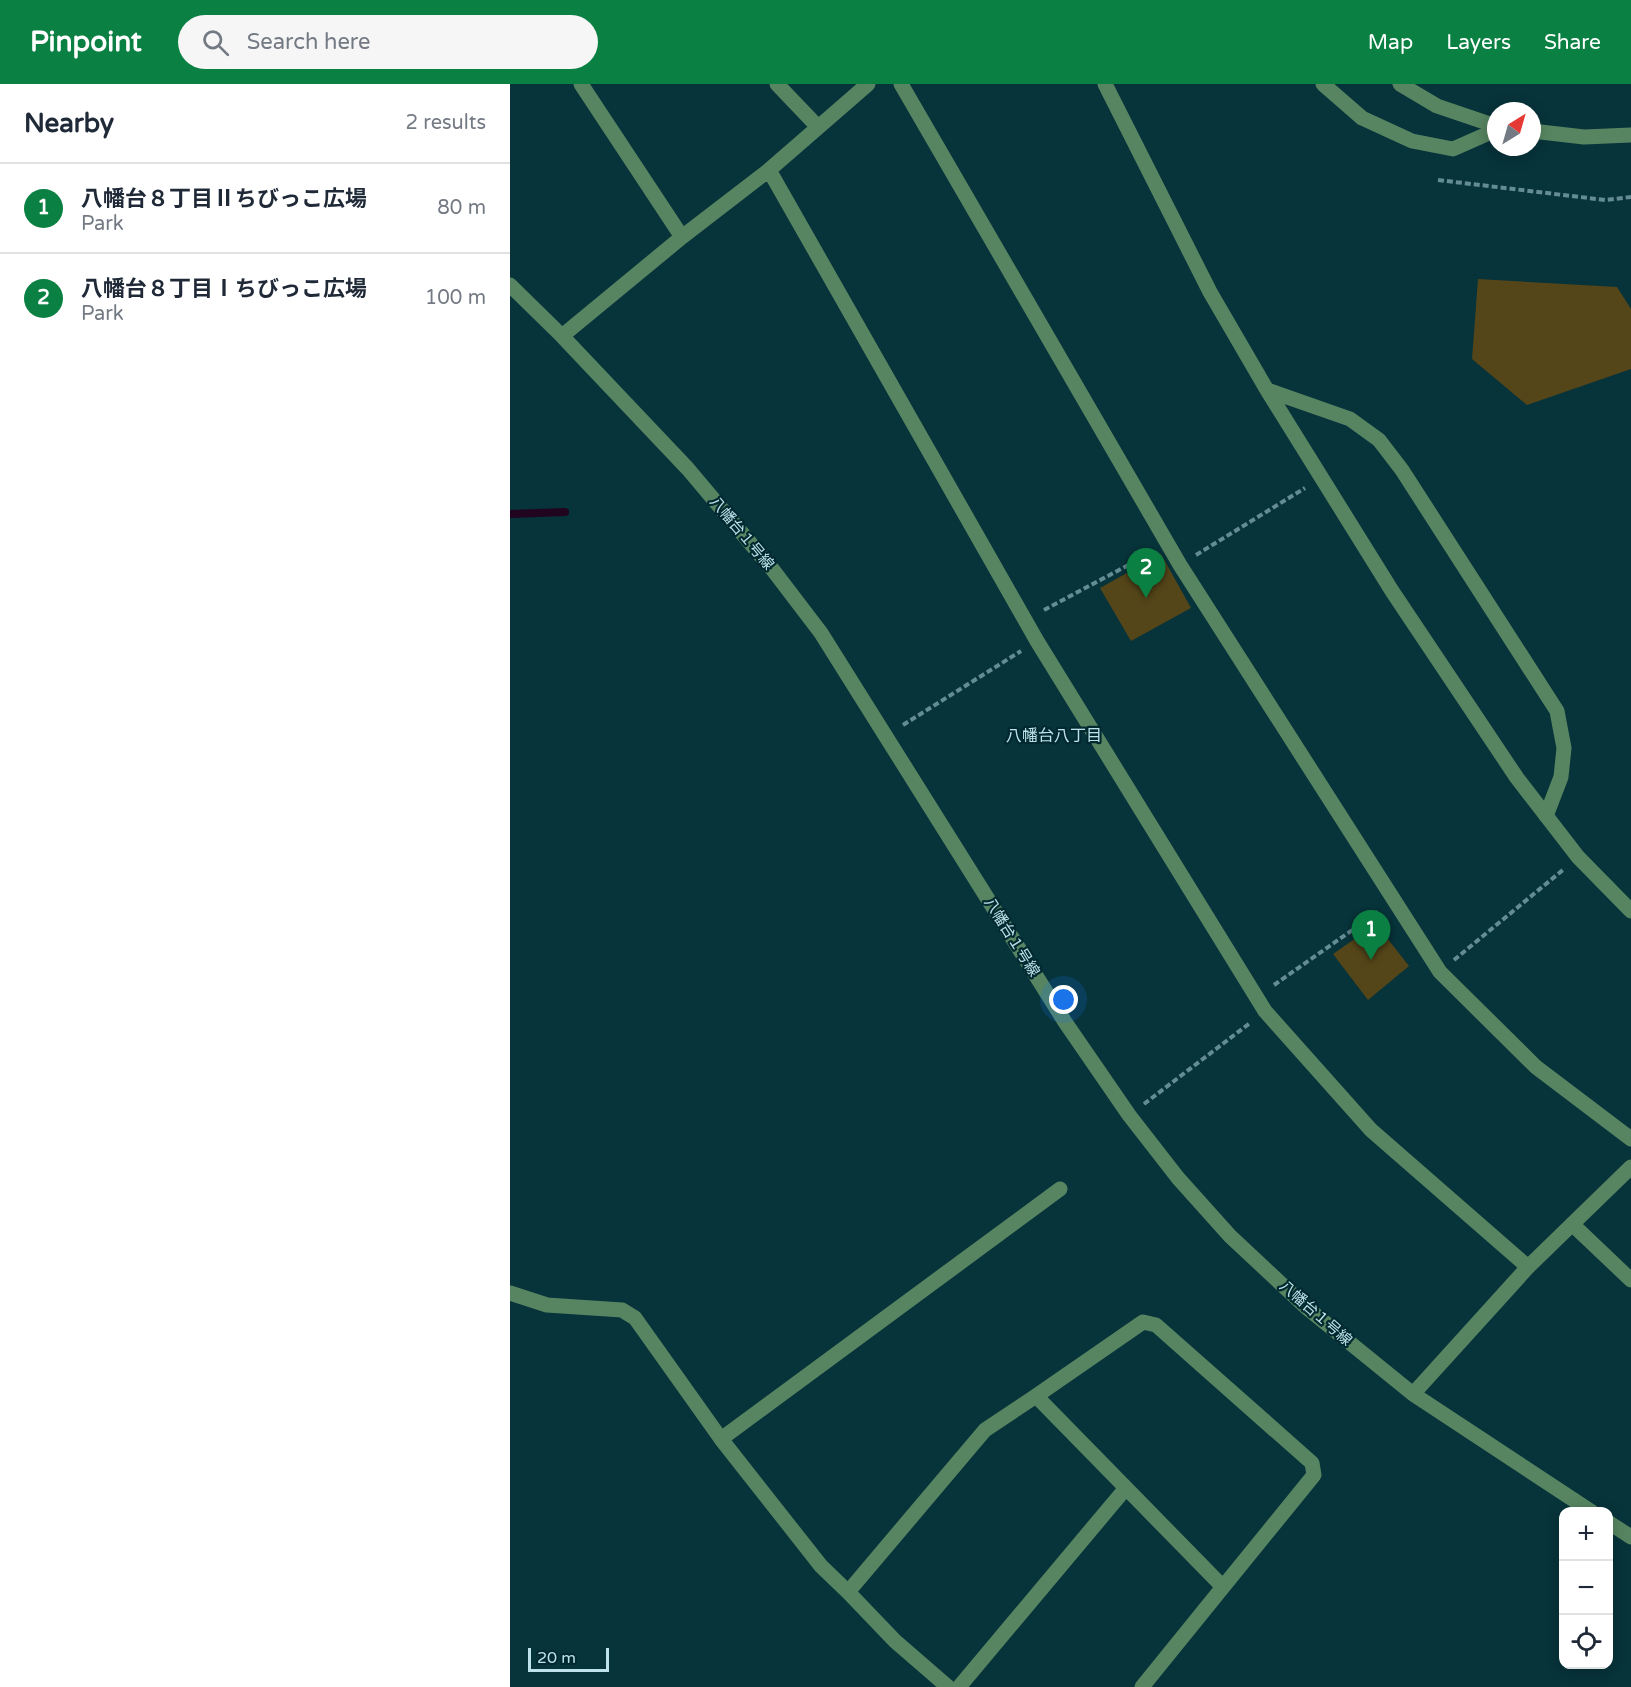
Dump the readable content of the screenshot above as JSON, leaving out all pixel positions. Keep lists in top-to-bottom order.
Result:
{
  "streets": {
    "street": ["八幡台１号線"]
  },
  "districts": ["八幡台八丁目"],
  "scale_bar": "20 m",
  "north": "top right",
  "page": {
    "header": "Pinpoint",
    "search": "Search here",
    "nav": ["Map", "Layers", "Share"],
    "heading": ["Nearby", "2 results"],
    "list": [
      {
        "mark": "1",
        "name": "八幡台８丁目Ⅱちびっこ広場",
        "note": "Park",
        "value": "80 m"
      },
      {
        "mark": "2",
        "name": "八幡台８丁目Ⅰちびっこ広場",
        "note": "Park",
        "value": "100 m"
      }
    ],
    "pins": ["2", "1"],
    "map_buttons": ["+", "−"],
    "scale": "20 m"
  }
}
